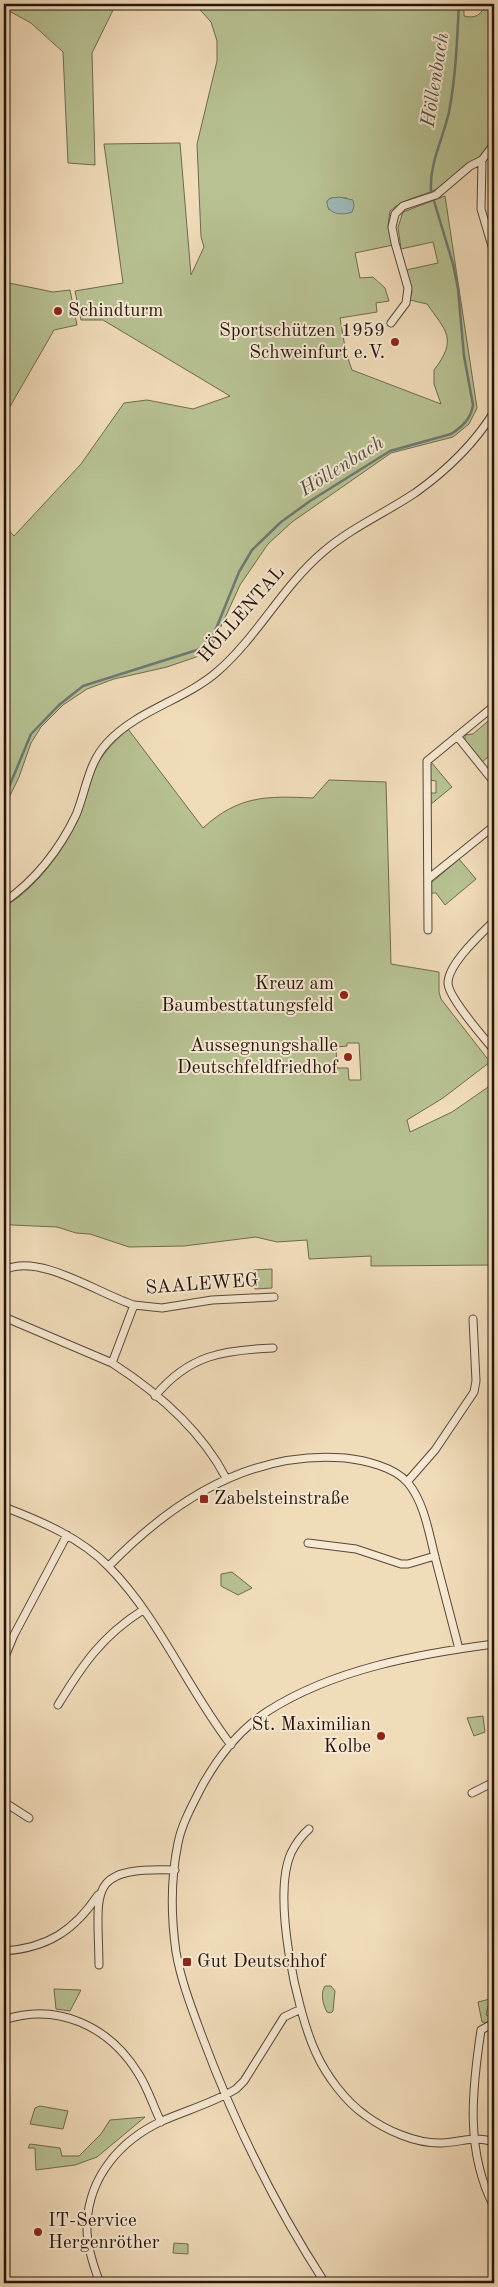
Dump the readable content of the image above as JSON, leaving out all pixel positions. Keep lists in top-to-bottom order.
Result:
{
  "streets": {
    "street": ["HÖLLENTAL", "SAALEWEG"]
  },
  "water": ["Höllenbach"],
  "places": {
    "other": [
      "Schindturm",
      "Sportschützen 1959 Schweinfurt e.V.",
      "Kreuz am Baumbesttatungsfeld",
      "Aussegnungshalle Deutschfeldfriedhof",
      "St. Maximilian Kolbe",
      "IT-Service Hergenröther"
    ],
    "transit": ["Zabelsteinstraße", "Gut Deutschhof"]
  }
}
